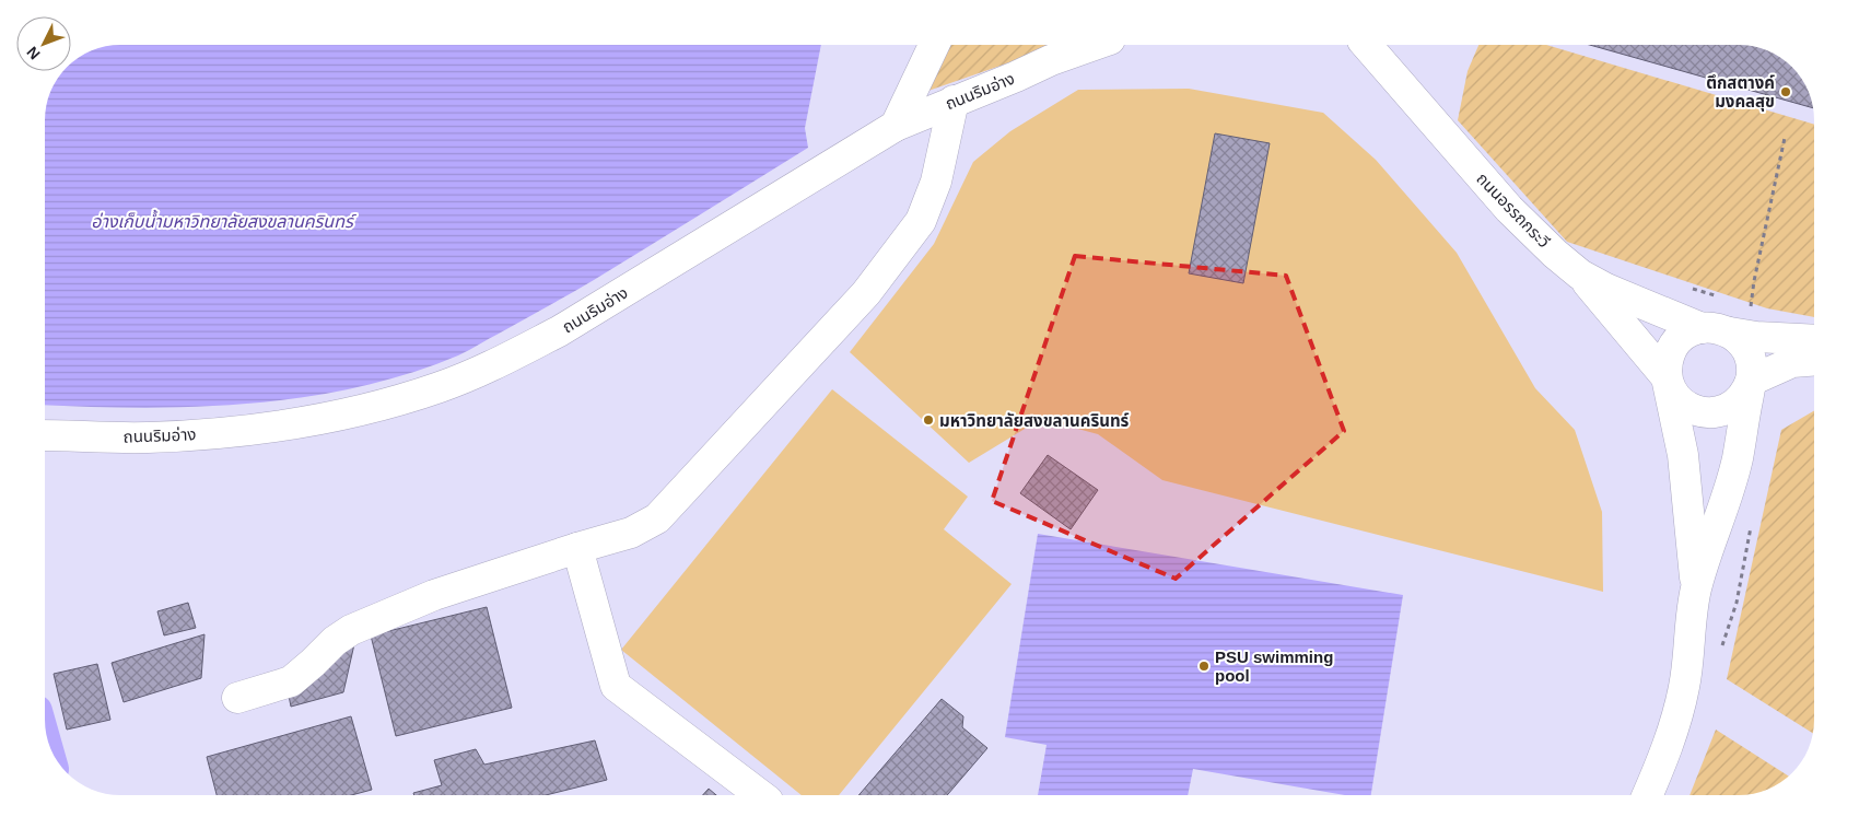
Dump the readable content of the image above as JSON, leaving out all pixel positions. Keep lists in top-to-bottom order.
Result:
{
  "streets": {
    "street": ["ถนนริมอ่าง", "ถนนอรรถกระวี"]
  },
  "water": ["อ่างเก็บน้ำมหาวิทยาลัยสงขลานครินทร์"],
  "places": ["ตึกสตางค์ มงคลสุข", "มหาวิทยาลัยสงขลานครินทร์", "PSU swimming pool"],
  "north": "bottom left"
}
